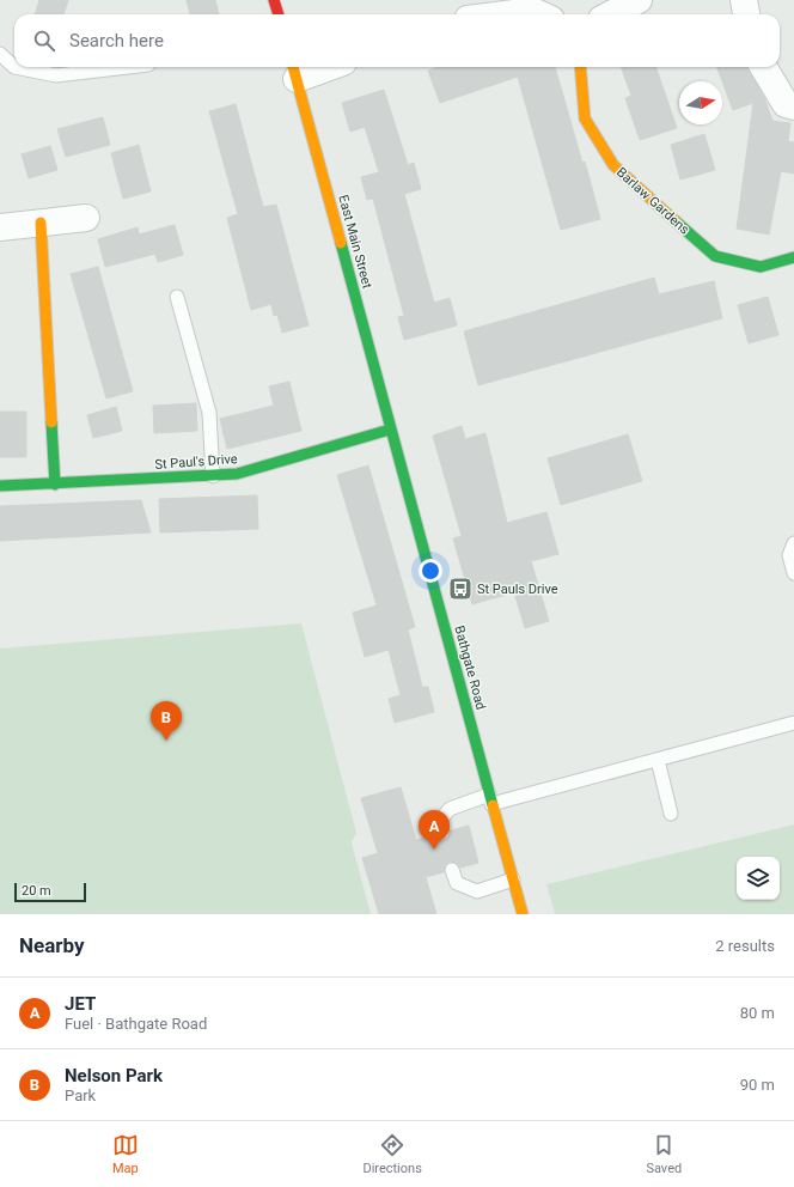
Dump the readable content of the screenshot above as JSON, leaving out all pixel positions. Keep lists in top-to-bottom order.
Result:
{
  "streets": {
    "street": [
      "Barlaw Gardens",
      "East Main Street",
      "St Paul's Drive",
      "Bathgate Road"
    ]
  },
  "crossings": [
    ["East Main Street", "St Paul's Drive"],
    ["East Main Street", "Bathgate Road"],
    ["St Paul's Drive", "Bathgate Road"]
  ],
  "places": {
    "bus stop": ["St Pauls Drive"]
  },
  "scale_bar": "20 m",
  "north": "right",
  "page": {
    "search": "Search here",
    "pins": ["B", "A"],
    "scale": "20 m",
    "heading": ["Nearby", "2 results"],
    "list": [
      {
        "mark": "A",
        "name": "JET",
        "note": "Fuel · Bathgate Road",
        "value": "80 m"
      },
      {
        "mark": "B",
        "name": "Nelson Park",
        "note": "Park",
        "value": "90 m"
      }
    ],
    "nav": ["Map", "Directions", "Saved"]
  }
}
